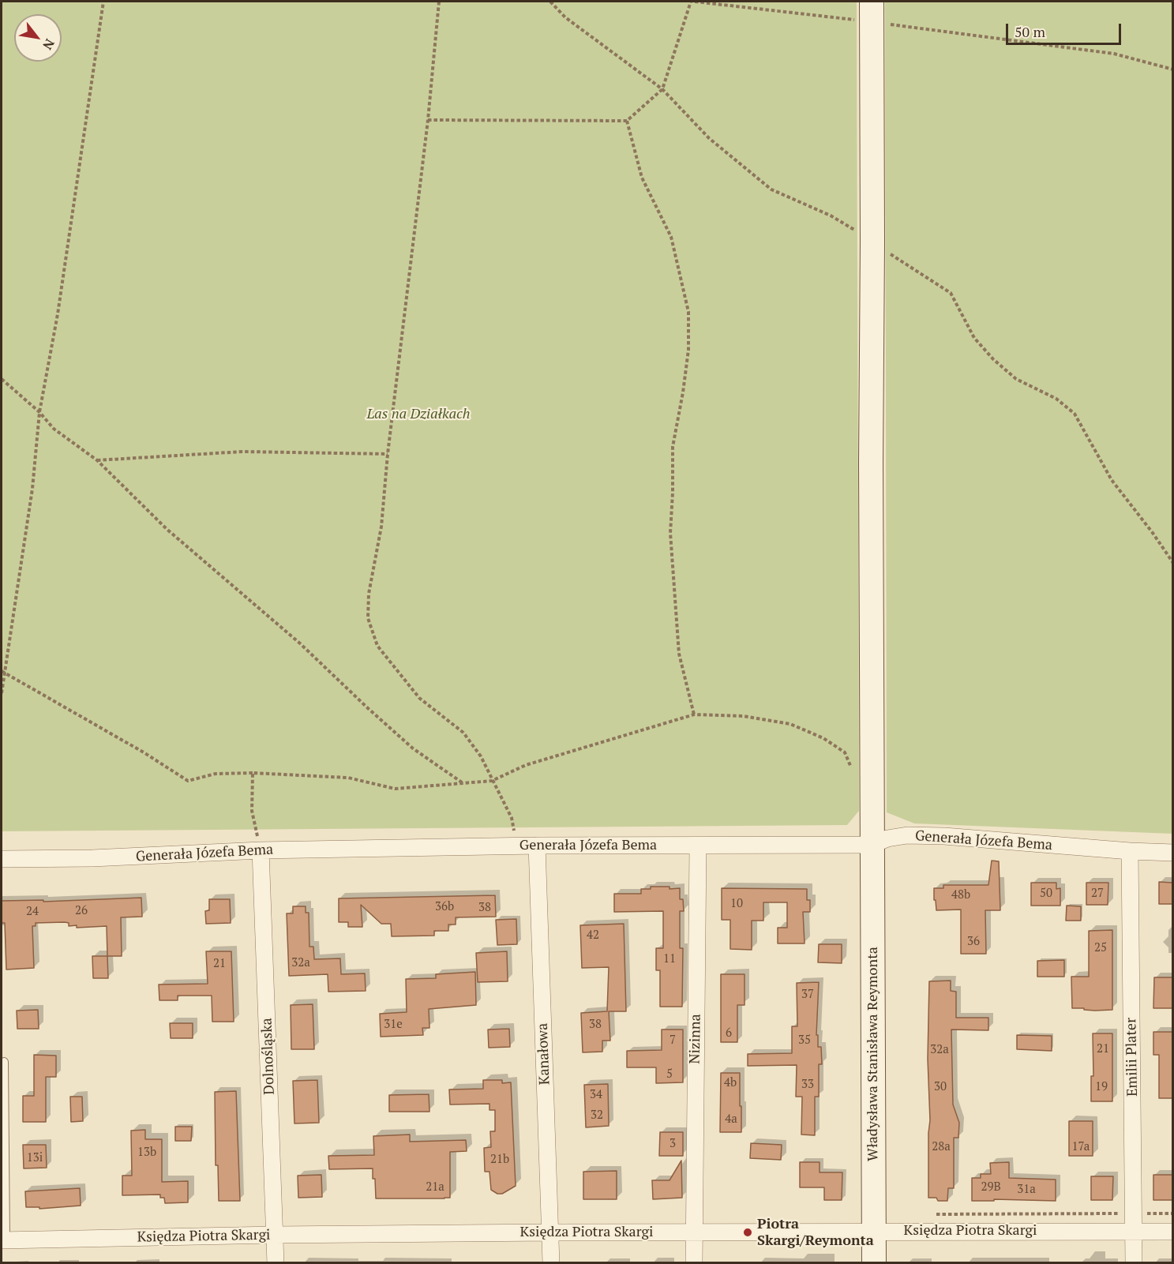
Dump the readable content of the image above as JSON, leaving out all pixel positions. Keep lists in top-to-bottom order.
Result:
{
  "streets": {
    "main road": ["Władysława Stanisława Reymonta"],
    "street": [
      "Generała Józefa Bema",
      "Nizinna",
      "Kanałowa",
      "Dolnośląska",
      "Emilii Plater",
      "Księdza Piotra Skargi"
    ]
  },
  "crossings": [
    ["Generała Józefa Bema", "Nizinna"],
    ["Generała Józefa Bema", "Kanałowa"],
    ["Generała Józefa Bema", "Władysława Stanisława Reymonta"],
    ["Generała Józefa Bema", "Dolnośląska"],
    ["Generała Józefa Bema", "Emilii Plater"],
    ["Nizinna", "Księdza Piotra Skargi"],
    ["Kanałowa", "Księdza Piotra Skargi"],
    ["Władysława Stanisława Reymonta", "Księdza Piotra Skargi"],
    ["Dolnośląska", "Księdza Piotra Skargi"],
    ["Emilii Plater", "Księdza Piotra Skargi"]
  ],
  "parks": ["Las na Działkach"],
  "places": ["Piotra Skargi/Reymonta"],
  "house_numbers": [
    "50",
    "27",
    "48b",
    "10",
    "36b",
    "38",
    "26",
    "24",
    "42",
    "36",
    "25",
    "11",
    "32a",
    "21",
    "37",
    "31e",
    "38",
    "6",
    "7",
    "35",
    "21",
    "32a",
    "5",
    "4b",
    "33",
    "30",
    "19",
    "34",
    "32",
    "4a",
    "3",
    "28a",
    "17a",
    "13b",
    "13i",
    "21b",
    "21a",
    "29B",
    "31a"
  ],
  "scale_bar": "50 m",
  "north": "bottom right"
}
